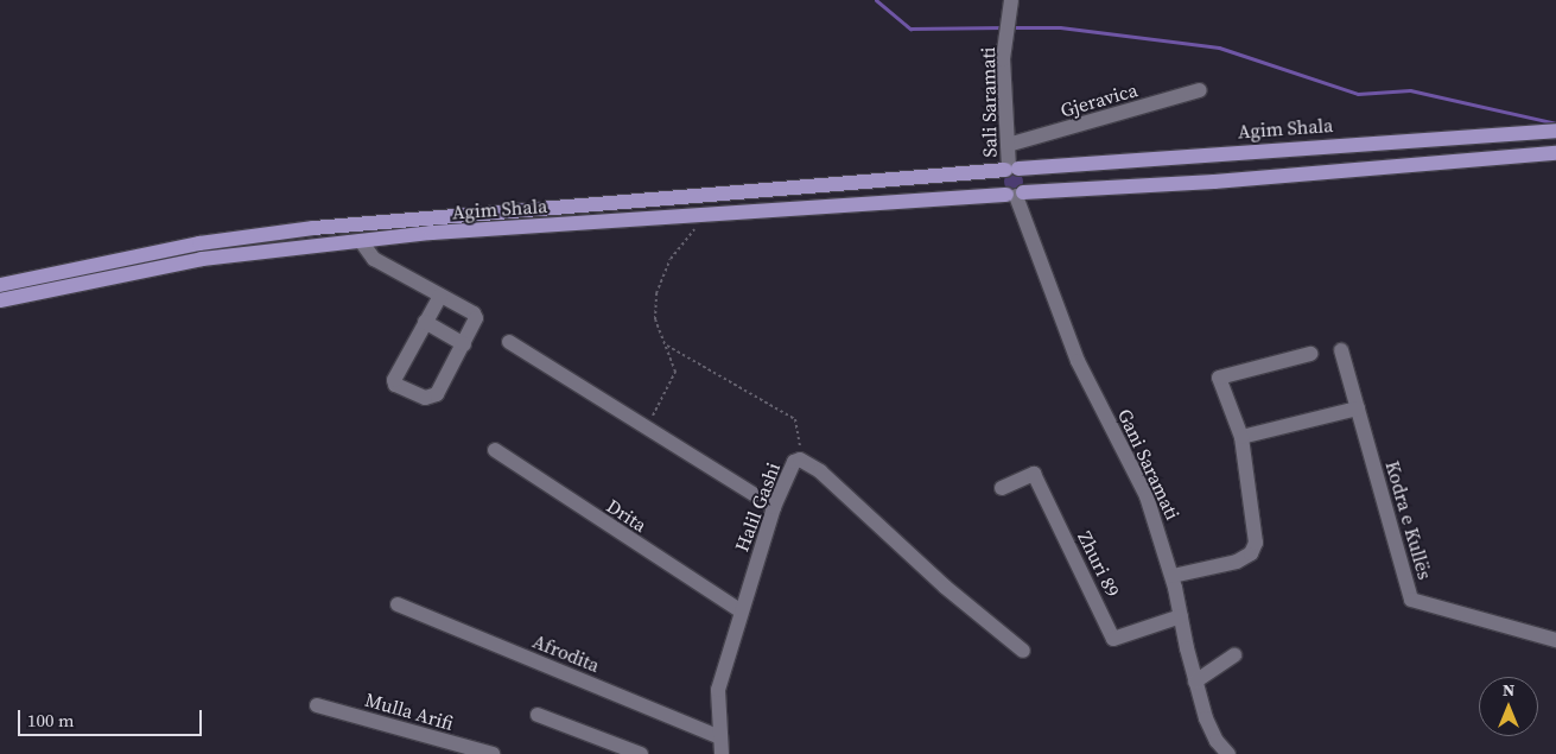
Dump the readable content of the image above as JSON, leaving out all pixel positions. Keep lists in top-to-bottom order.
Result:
{
  "streets": {
    "main road": ["Agim Shala"],
    "street": [
      "Gjeravica",
      "Sali Saramati",
      "Gani Saramati",
      "Halil Gashi",
      "Drita",
      "Kodra e Kullës",
      "Zhuri 89",
      "Afrodita",
      "Mulla Arifi"
    ]
  },
  "crossings": [
    ["Gjeravica", "Sali Saramati"],
    ["Sali Saramati", "Agim Shala"],
    ["Agim Shala", "Gani Saramati"],
    ["Gani Saramati", "Zhuri 89"],
    ["Halil Gashi", "Drita"],
    ["Halil Gashi", "Afrodita"]
  ],
  "scale_bar": "100 m",
  "north": "top"
}
